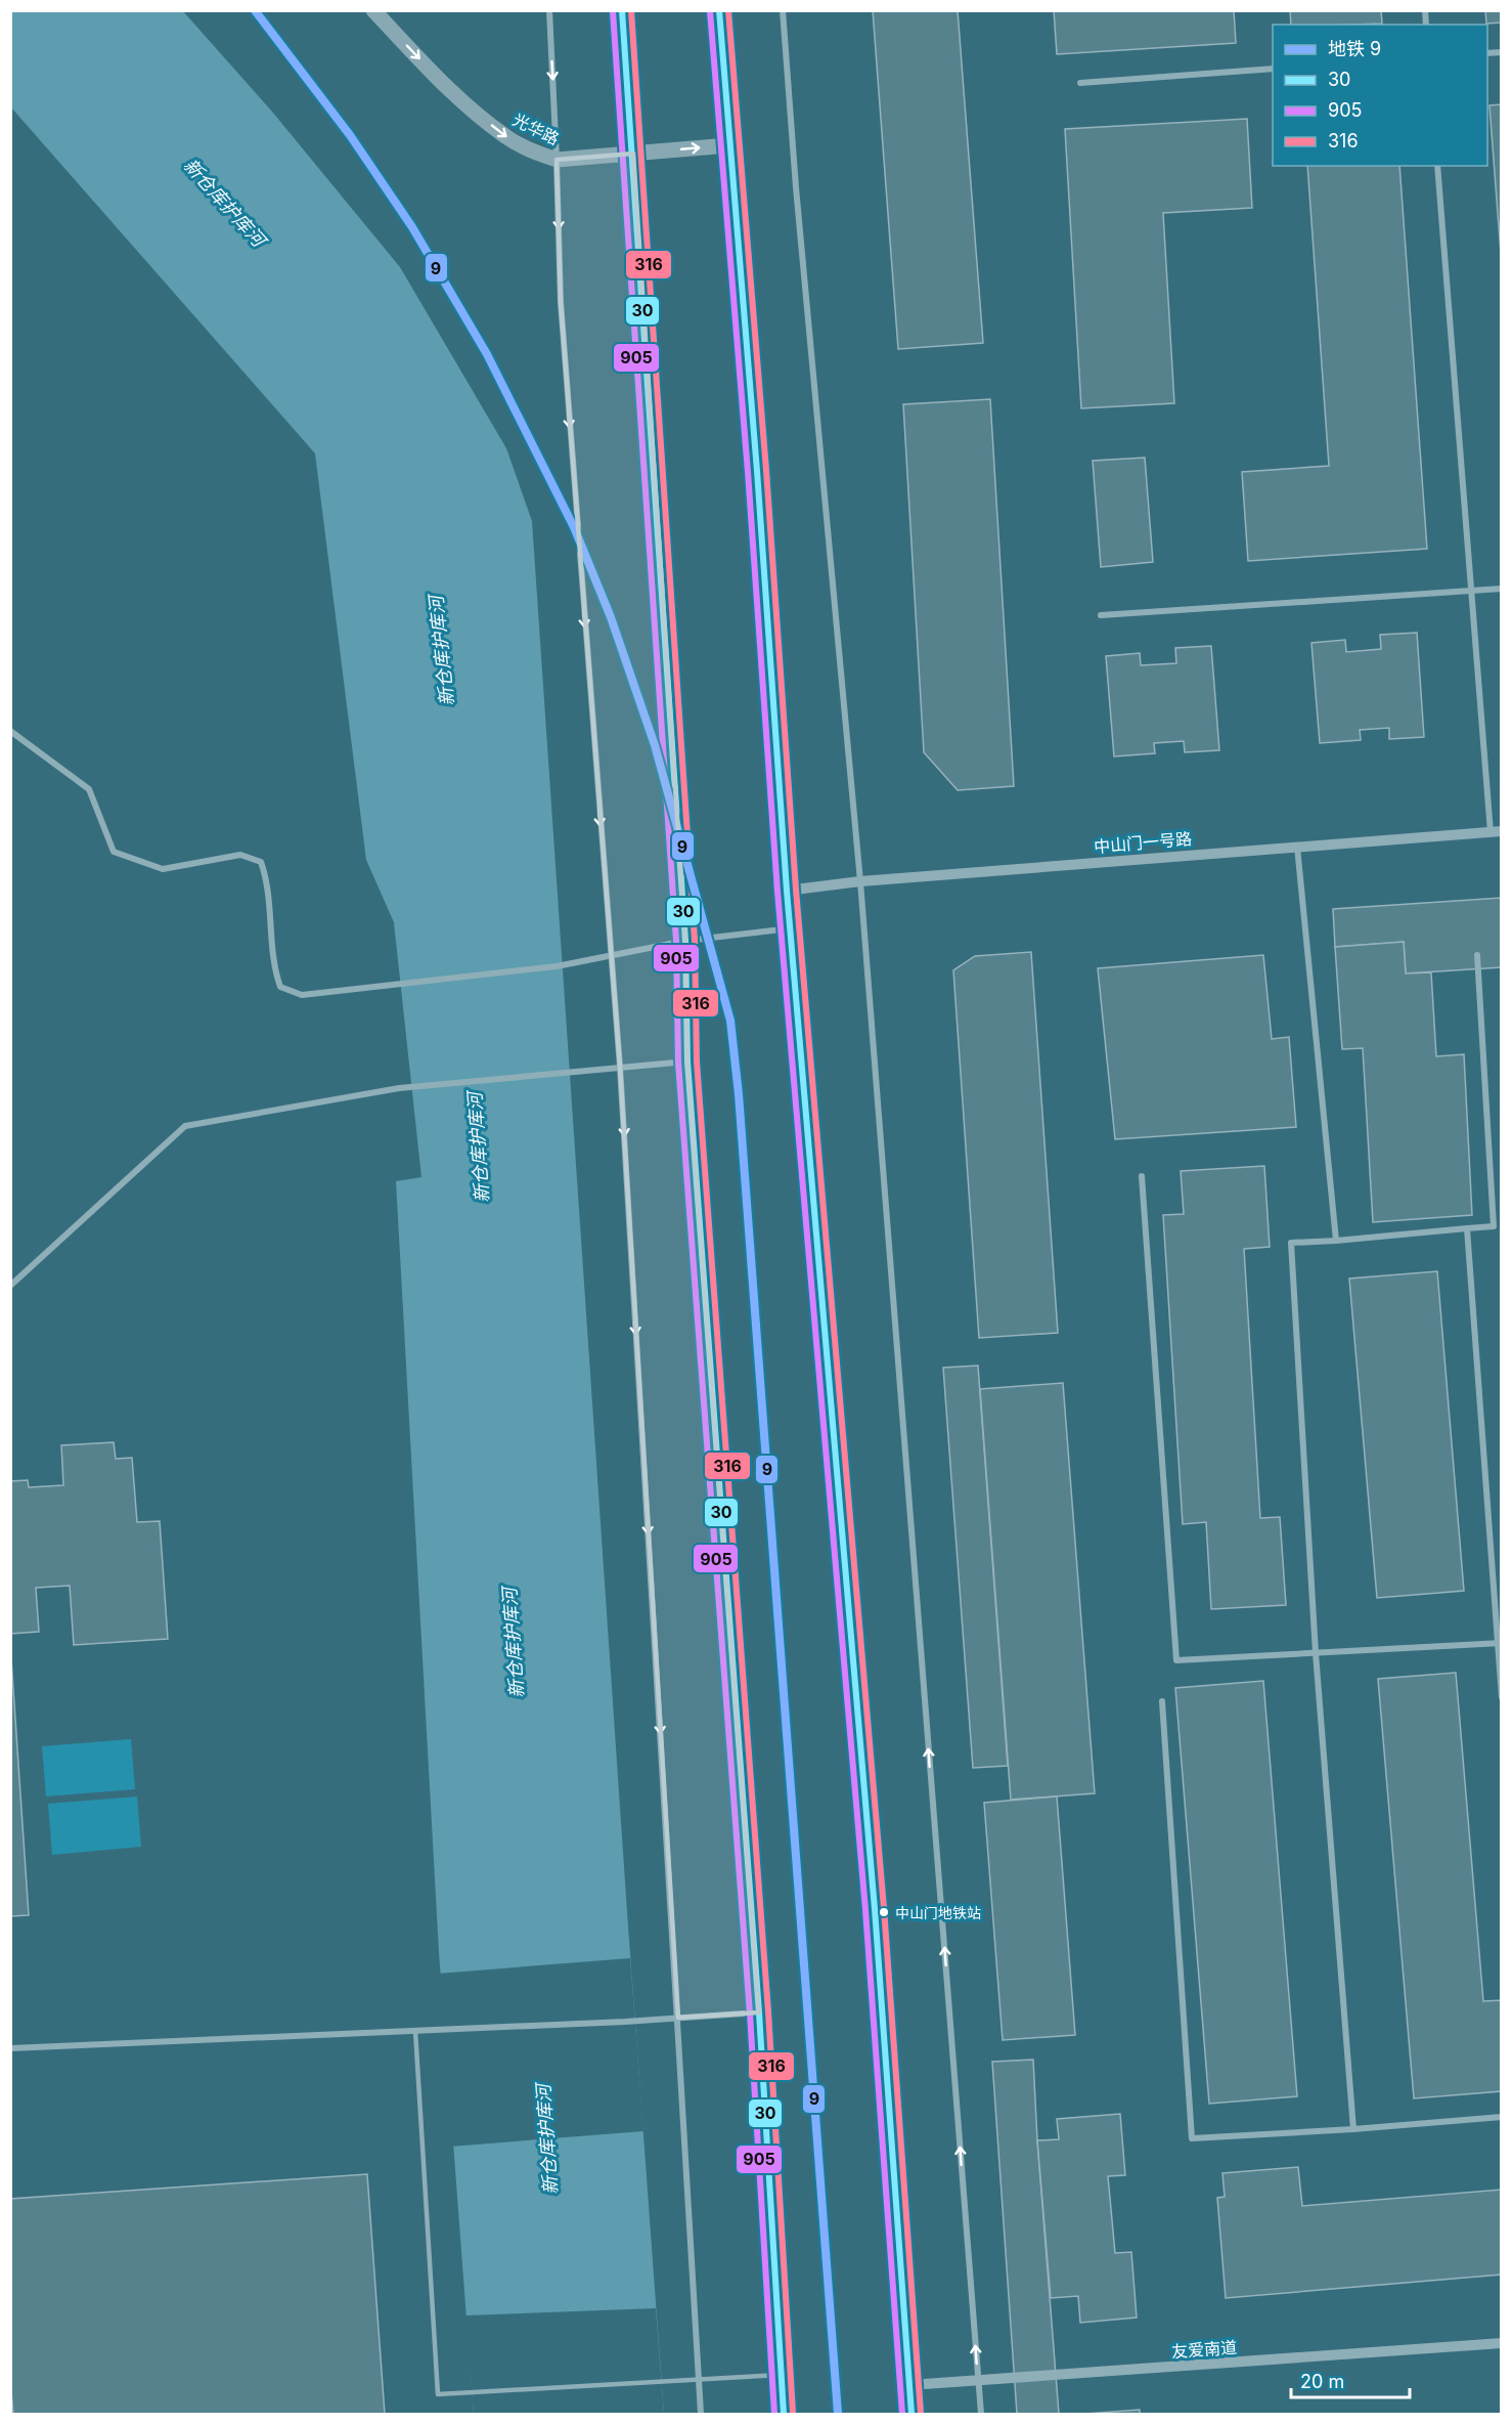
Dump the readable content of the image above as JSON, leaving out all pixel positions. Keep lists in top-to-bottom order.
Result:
{
  "streets": {
    "main road": ["光华路"],
    "street": ["中山门一号路", "友爱南道"]
  },
  "one_way": ["光华路"],
  "water": ["新仓库护库河"],
  "places": ["中山门地铁站"],
  "lines": [
    "metro line 9",
    "transit line 30",
    "transit line 316",
    "transit line 905"
  ],
  "legend": [
    "地铁 9",
    "30",
    "905",
    "316"
  ],
  "scale_bar": "20 m"
}
